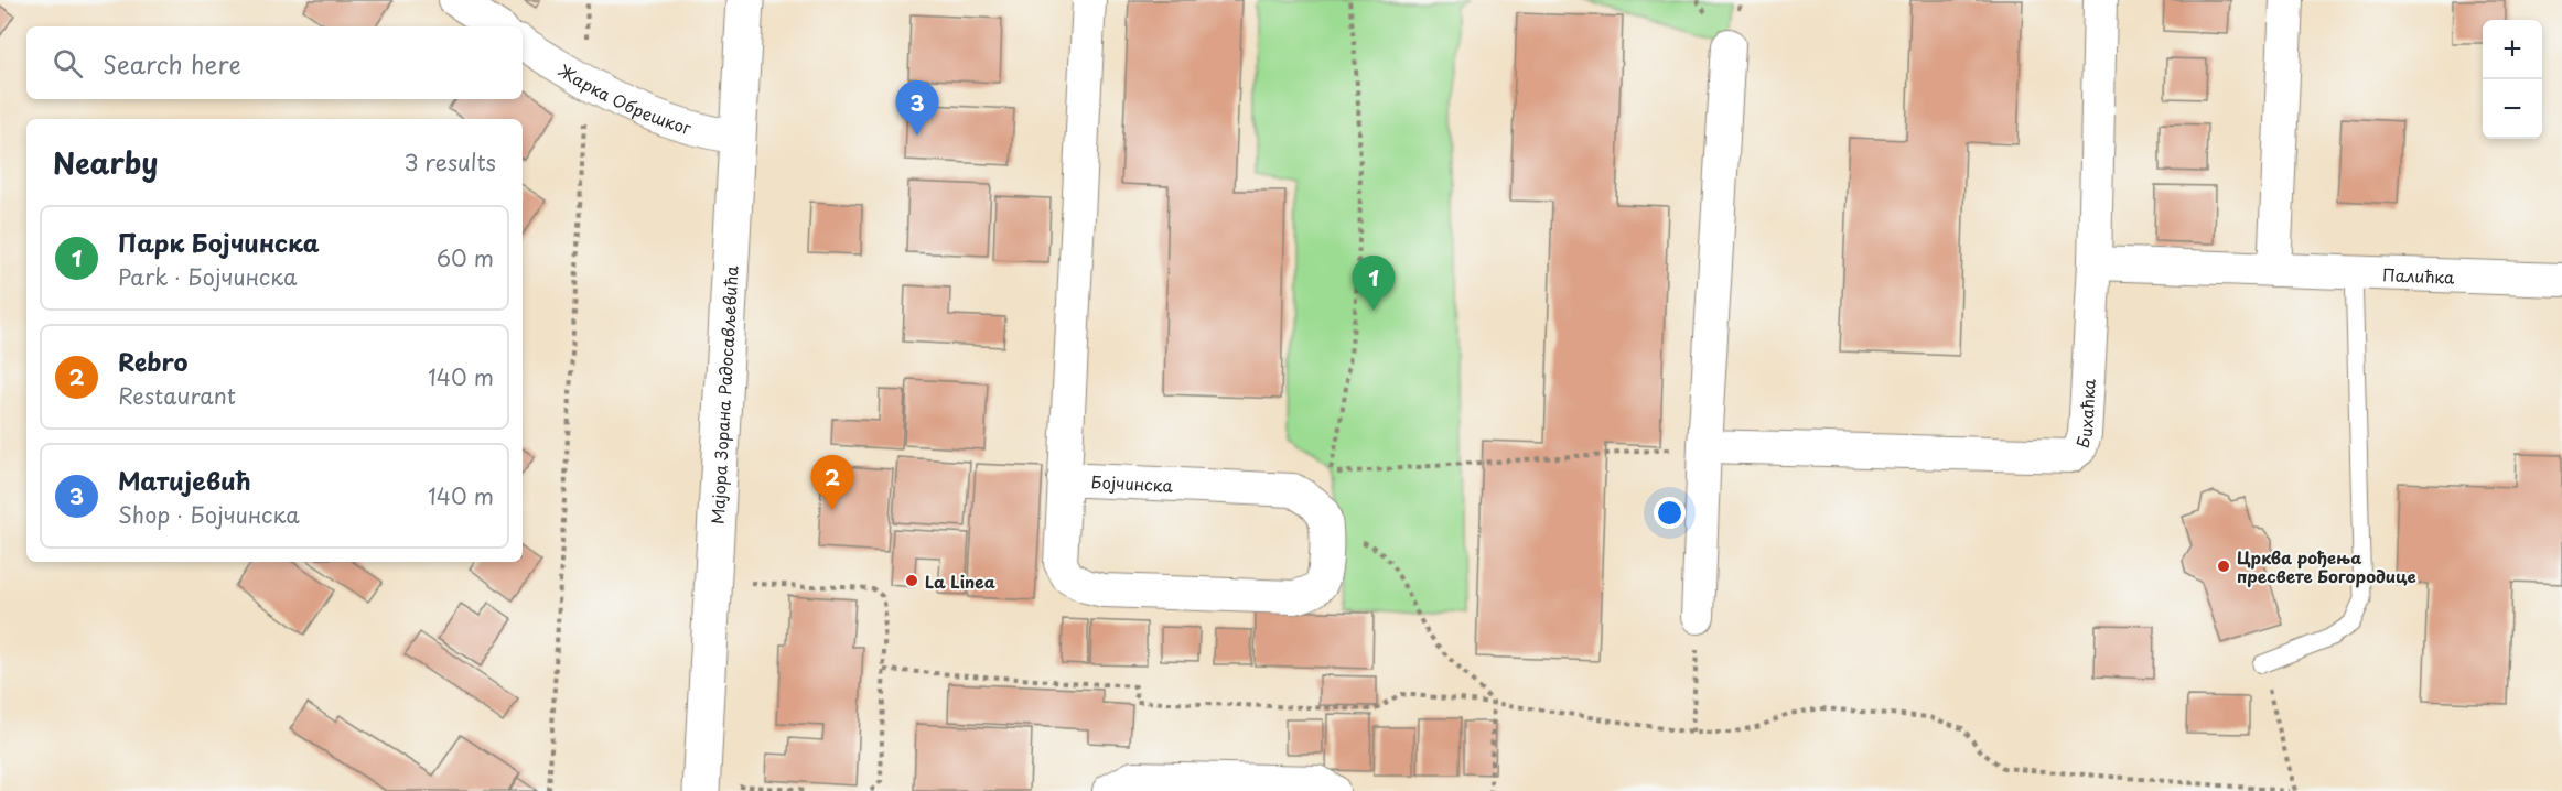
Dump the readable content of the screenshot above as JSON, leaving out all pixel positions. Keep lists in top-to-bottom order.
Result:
{
  "streets": {
    "main road": ["Мајора Зорана Радосављевића"],
    "street": [
      "Жарка Обрешког",
      "Палићка",
      "Бихаћка",
      "Бојчинска"
    ]
  },
  "crossings": [
    ["Жарка Обрешког", "Мајора Зорана Радосављевића"],
    ["Палићка", "Бихаћка"]
  ],
  "places": ["Црква рођења пресвете Богородице", "La Linea"],
  "page": {
    "map_buttons": ["+", "−"],
    "search": "Search here",
    "pins": ["3", "1", "2"],
    "heading": ["Nearby", "3 results"],
    "list": [
      {
        "mark": "1",
        "name": "Парк Бојчинска",
        "note": "Park · Бојчинска",
        "value": "60 m"
      },
      {
        "mark": "2",
        "name": "Rebro",
        "note": "Restaurant",
        "value": "140 m"
      },
      {
        "mark": "3",
        "name": "Матијевић",
        "note": "Shop · Бојчинска",
        "value": "140 m"
      }
    ]
  }
}
